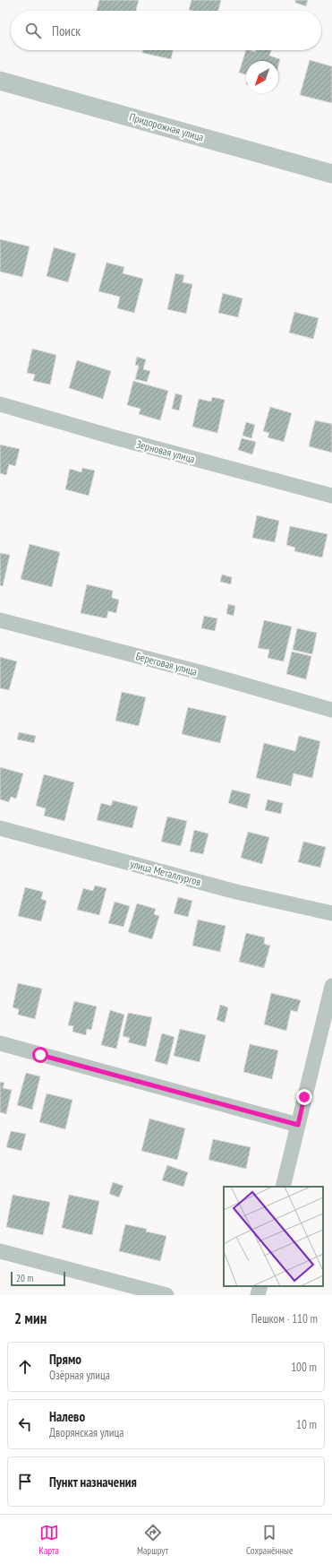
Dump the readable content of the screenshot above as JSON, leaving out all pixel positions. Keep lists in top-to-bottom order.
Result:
{
  "streets": {
    "street": [
      "Придорожная улица",
      "Зерновая улица",
      "Береговая улица",
      "улица Металлургов"
    ]
  },
  "scale_bar": "20 m",
  "north": "bottom left",
  "page": {
    "search": "Поиск",
    "scale": "20 m",
    "heading": ["2 мин", "Пешком · 110 m"],
    "list": [
      ["Прямо", "Озёрная улица", "100 m"],
      ["Налево", "Дворянская улица", "10 m"],
      "Пункт назначения"
    ],
    "nav": ["Карта", "Маршрут", "Сохранённые"]
  }
}
